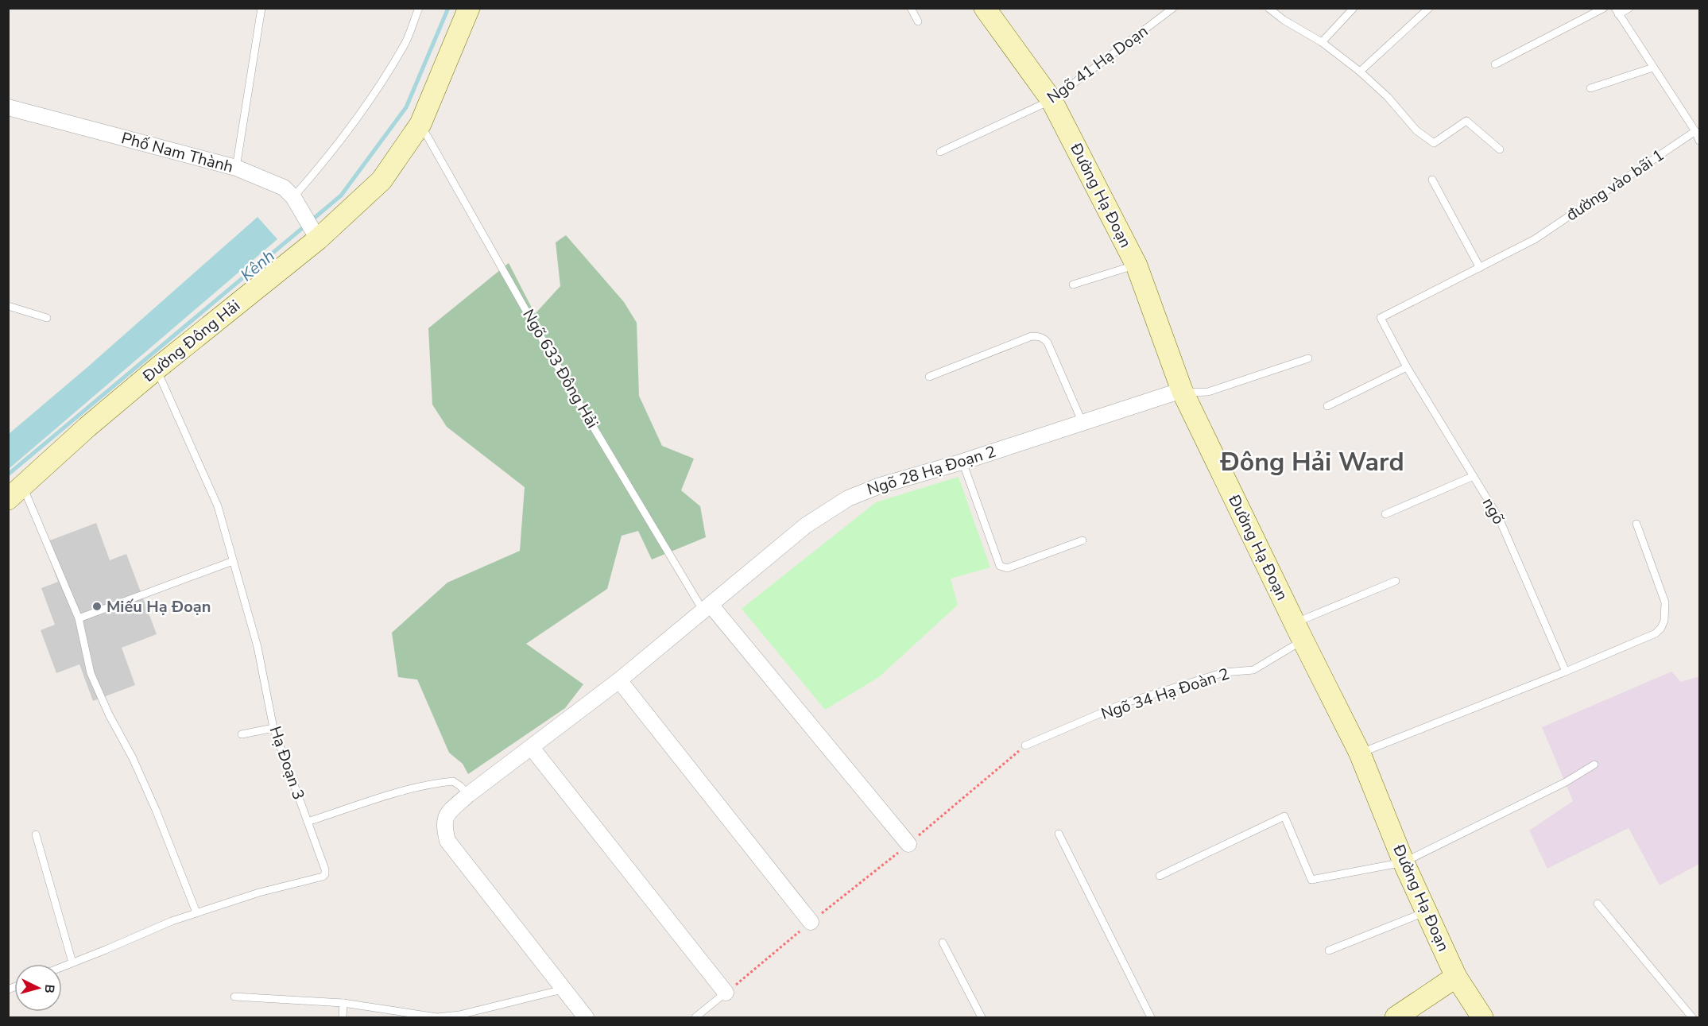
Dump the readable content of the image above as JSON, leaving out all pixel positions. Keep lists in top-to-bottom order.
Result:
{
  "streets": {
    "street": [
      "Phố Nam Thành",
      "Đường Hạ Đoạn",
      "Đường Đông Hải",
      "Ngõ 28 Hạ Đoạn 2"
    ],
    "lane": [
      "Ngõ 41 Hạ Doạn",
      "đường vào bãi 1",
      "Ngõ 633 Đông Hải",
      "ngõ",
      "Ngõ 34 Hạ Đoàn 2",
      "Hạ Đoạn 3"
    ]
  },
  "crossings": [
    ["Ngõ 41 Hạ Doạn", "Đường Hạ Đoạn"],
    ["Phố Nam Thành", "Đường Đông Hải"],
    ["đường vào bãi 1", "ngõ"],
    ["Đường Hạ Đoạn", "Ngõ 28 Hạ Đoạn 2"],
    ["Đường Hạ Đoạn", "Ngõ 34 Hạ Đoàn 2"],
    ["Đường Đông Hải", "Ngõ 633 Đông Hải"],
    ["Đường Đông Hải", "Hạ Đoạn 3"],
    ["Ngõ 633 Đông Hải", "Ngõ 28 Hạ Đoạn 2"]
  ],
  "districts": ["Đông Hải Ward"],
  "water": ["Kênh"],
  "places": ["Miếu Hạ Đoạn"],
  "north": "right"
}
